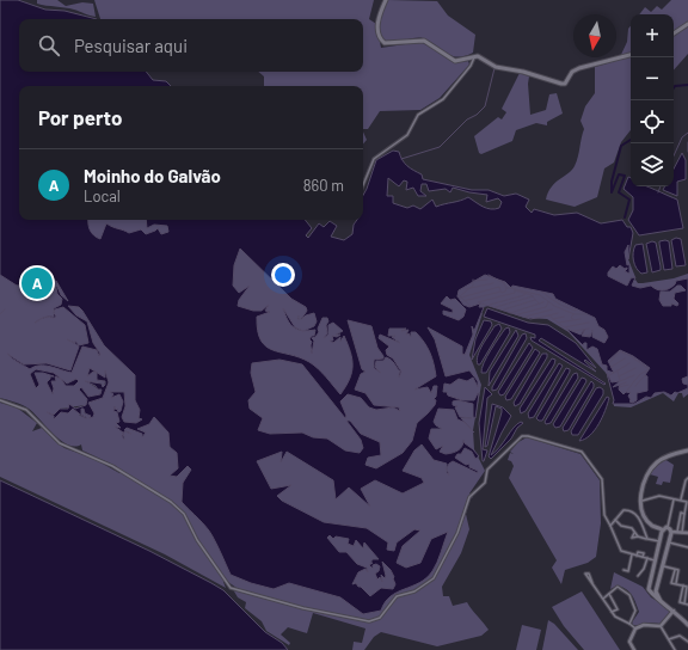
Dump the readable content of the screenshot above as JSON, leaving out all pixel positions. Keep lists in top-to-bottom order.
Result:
{
  "north": "bottom",
  "page": {
    "map_buttons": ["+", "−"],
    "search": "Pesquisar aqui",
    "heading": "Por perto",
    "list": [
      {
        "mark": "A",
        "name": "Moinho do Galvão",
        "note": "Local",
        "value": "860 m"
      }
    ],
    "pins": "A"
  }
}
